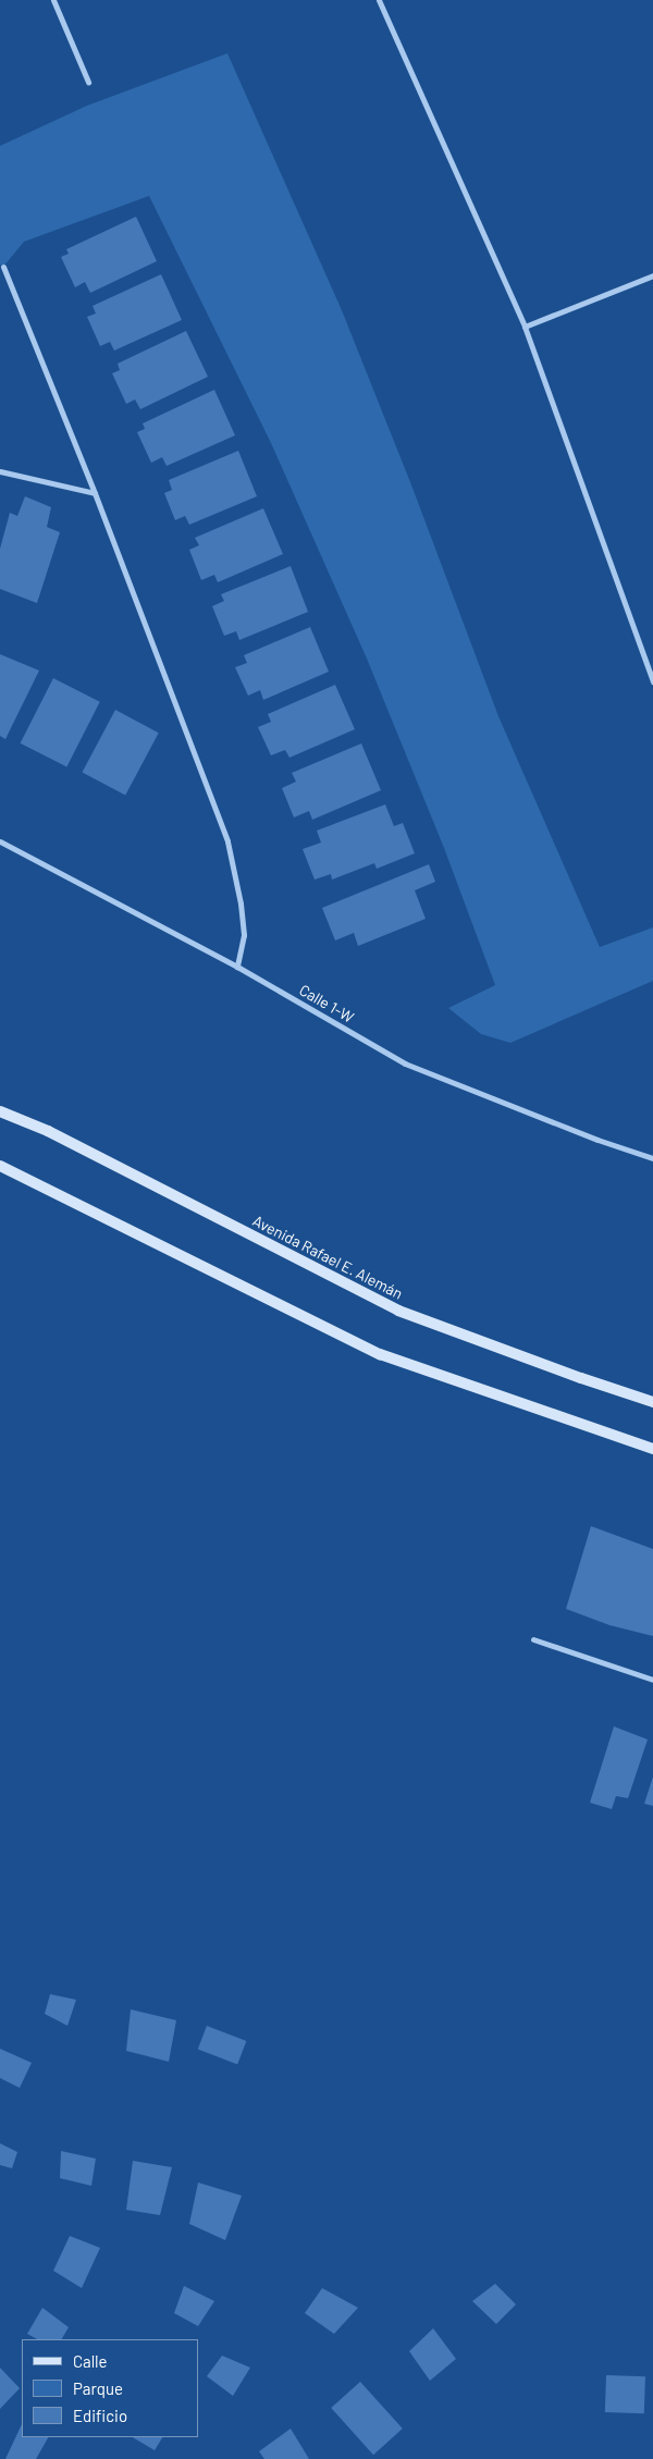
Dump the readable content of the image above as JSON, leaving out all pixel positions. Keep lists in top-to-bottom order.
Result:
{
  "streets": {
    "main road": ["Avenida Rafael E. Alemán"],
    "street": ["Calle 1-W"]
  },
  "legend": ["Calle", "Parque", "Edificio"]
}
